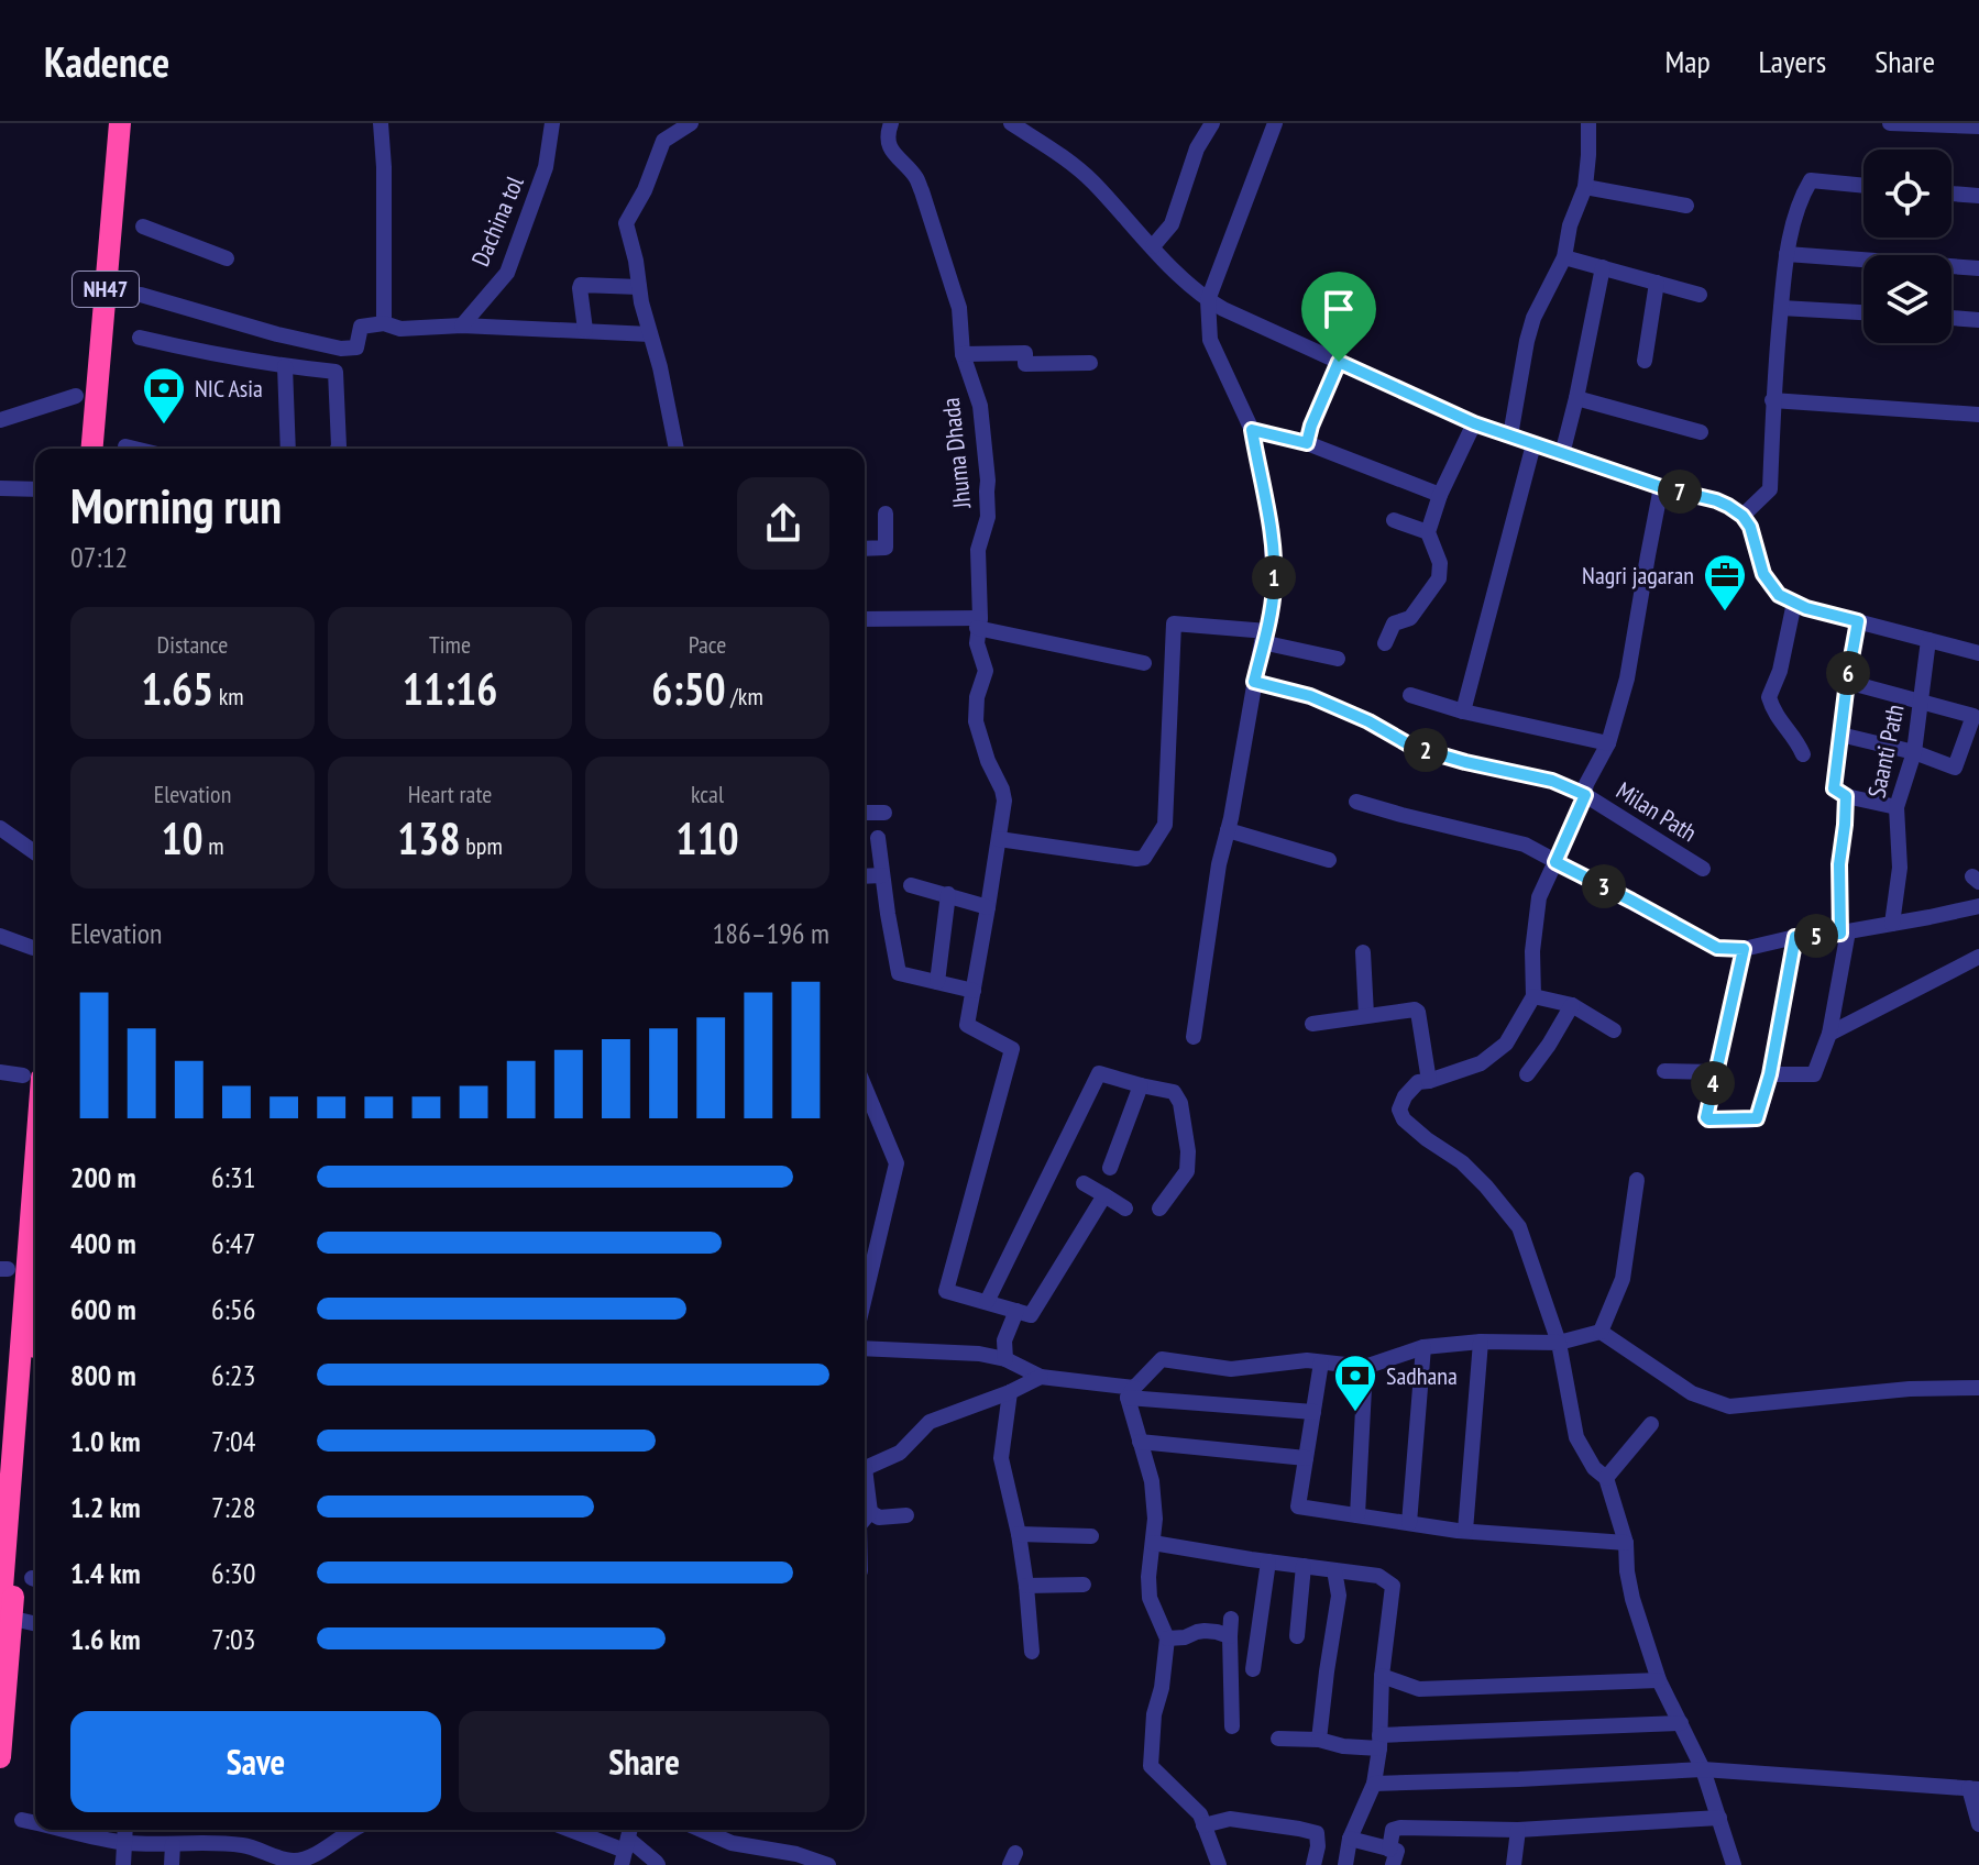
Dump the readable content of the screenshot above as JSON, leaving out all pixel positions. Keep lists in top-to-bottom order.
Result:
{
  "streets": {
    "highway": ["NH47"],
    "street": [
      "Dachina tol",
      "Jhuma Dhada",
      "Saanti Path",
      "Milan Path"
    ]
  },
  "places": {
    "bank": ["NIC Asia", "Sadhana"],
    "office": ["Nagri jagaran"]
  },
  "page": {
    "header": "Kadence",
    "nav": ["Map", "Layers", "Share"],
    "heading": ["Morning run", "07:12"],
    "pins": [
      "7",
      "1",
      "6",
      "2",
      "3",
      "5",
      "4"
    ],
    "stats": [
      ["Distance", "1.65 km"],
      ["Time", "11:16"],
      ["Pace", "6:50 /km"],
      ["Elevation", "10 m"],
      ["Heart rate", "138 bpm"],
      ["kcal", "110"]
    ],
    "chart": ["Elevation", "186–196 m"],
    "list": [
      {
        "name": "200 m",
        "note": "6:31"
      },
      {
        "name": "400 m",
        "note": "6:47"
      },
      {
        "name": "600 m",
        "note": "6:56"
      },
      {
        "name": "800 m",
        "note": "6:23"
      },
      {
        "name": "1.0 km",
        "note": "7:04"
      },
      {
        "name": "1.2 km",
        "note": "7:28"
      },
      {
        "name": "1.4 km",
        "note": "6:30"
      },
      {
        "name": "1.6 km",
        "note": "7:03"
      }
    ],
    "buttons": ["Save", "Share"]
  }
}
